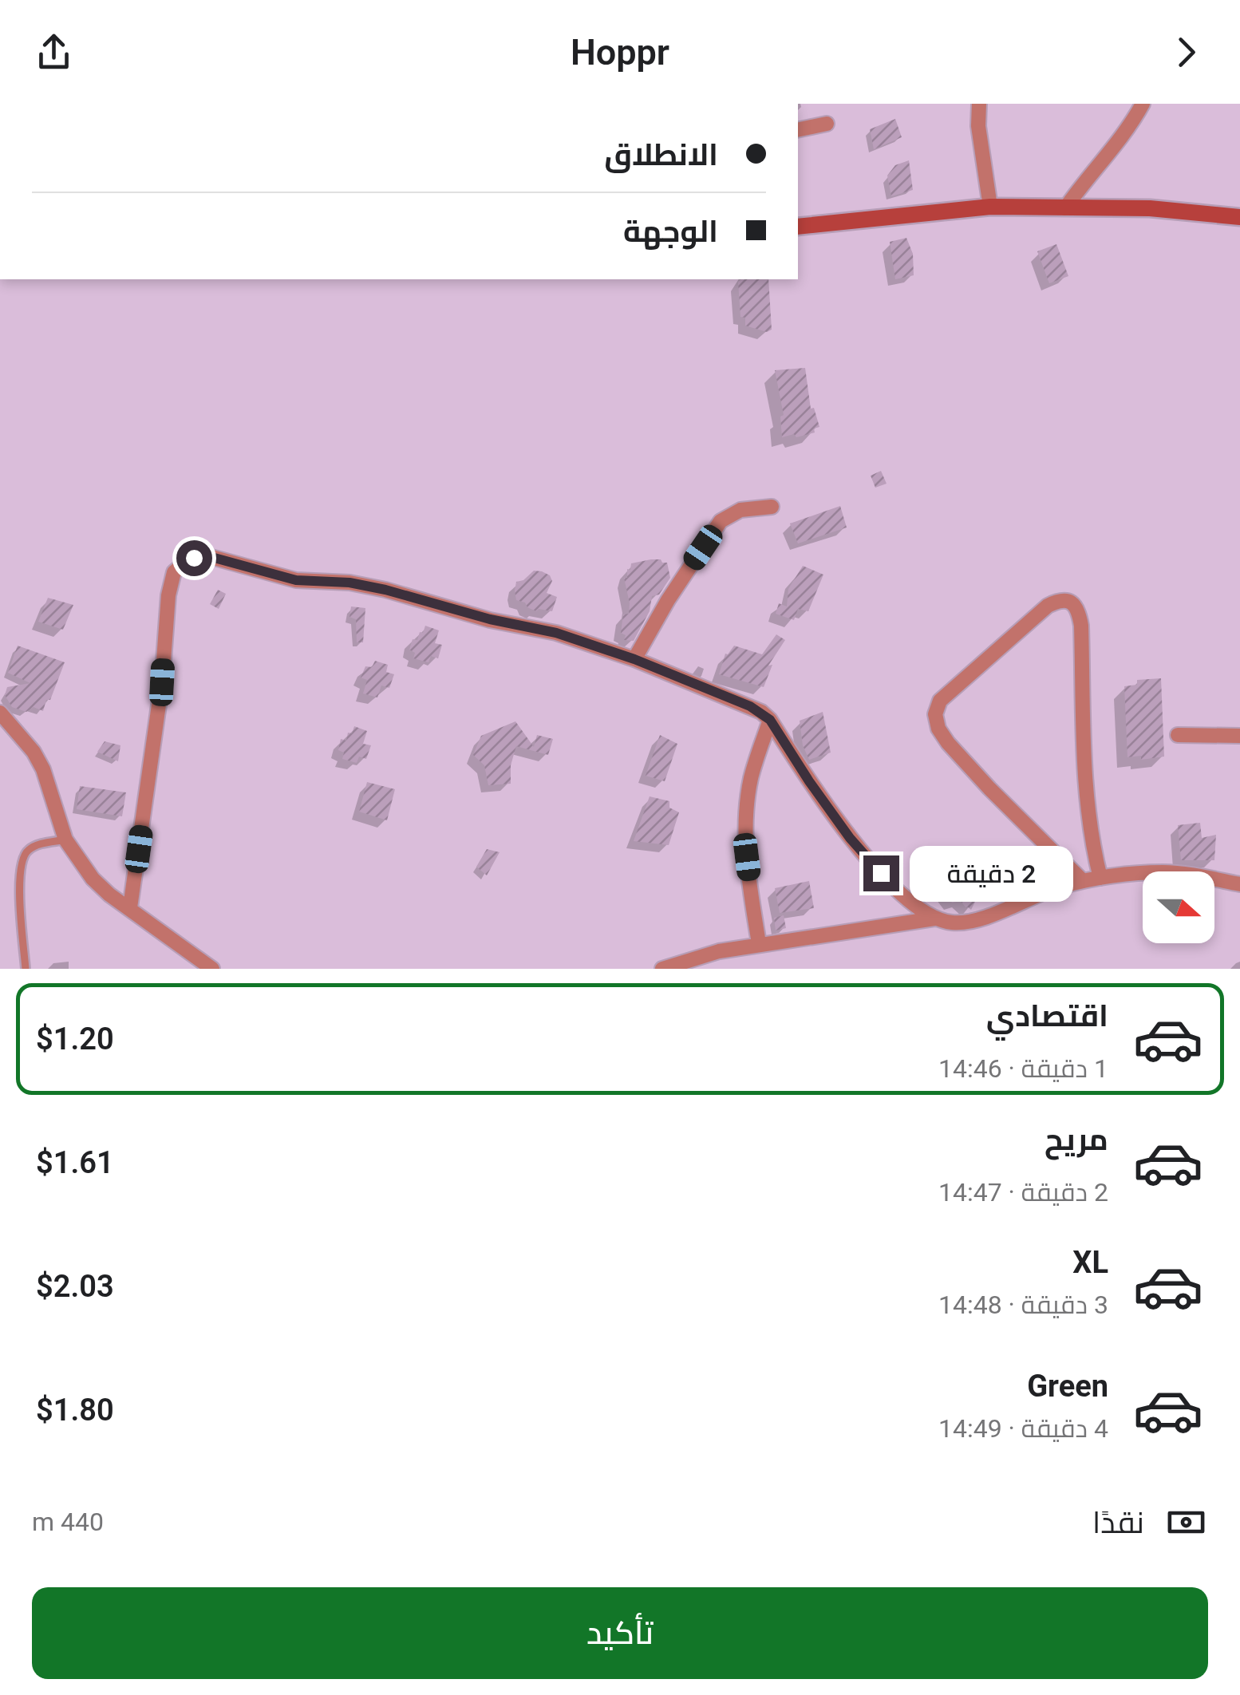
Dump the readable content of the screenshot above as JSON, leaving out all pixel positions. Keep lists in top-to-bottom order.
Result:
{
  "north": "right",
  "page": {
    "header": "Hoppr",
    "banner": ["الانطلاق", "الوجهة"],
    "bubble": "2 دقيقة",
    "list": [
      {
        "name": "اقتصادي",
        "note": "1 دقيقة · 14:46",
        "value": "$1.20"
      },
      {
        "name": "مريح",
        "note": "2 دقيقة · 14:47",
        "value": "$1.61"
      },
      {
        "name": "XL",
        "note": "3 دقيقة · 14:48",
        "value": "$2.03"
      },
      {
        "name": "Green",
        "note": "4 دقيقة · 14:49",
        "value": "$1.80"
      }
    ],
    "pay": ["نقدًا", "440 m"],
    "buttons": "تأكيد"
  }
}
